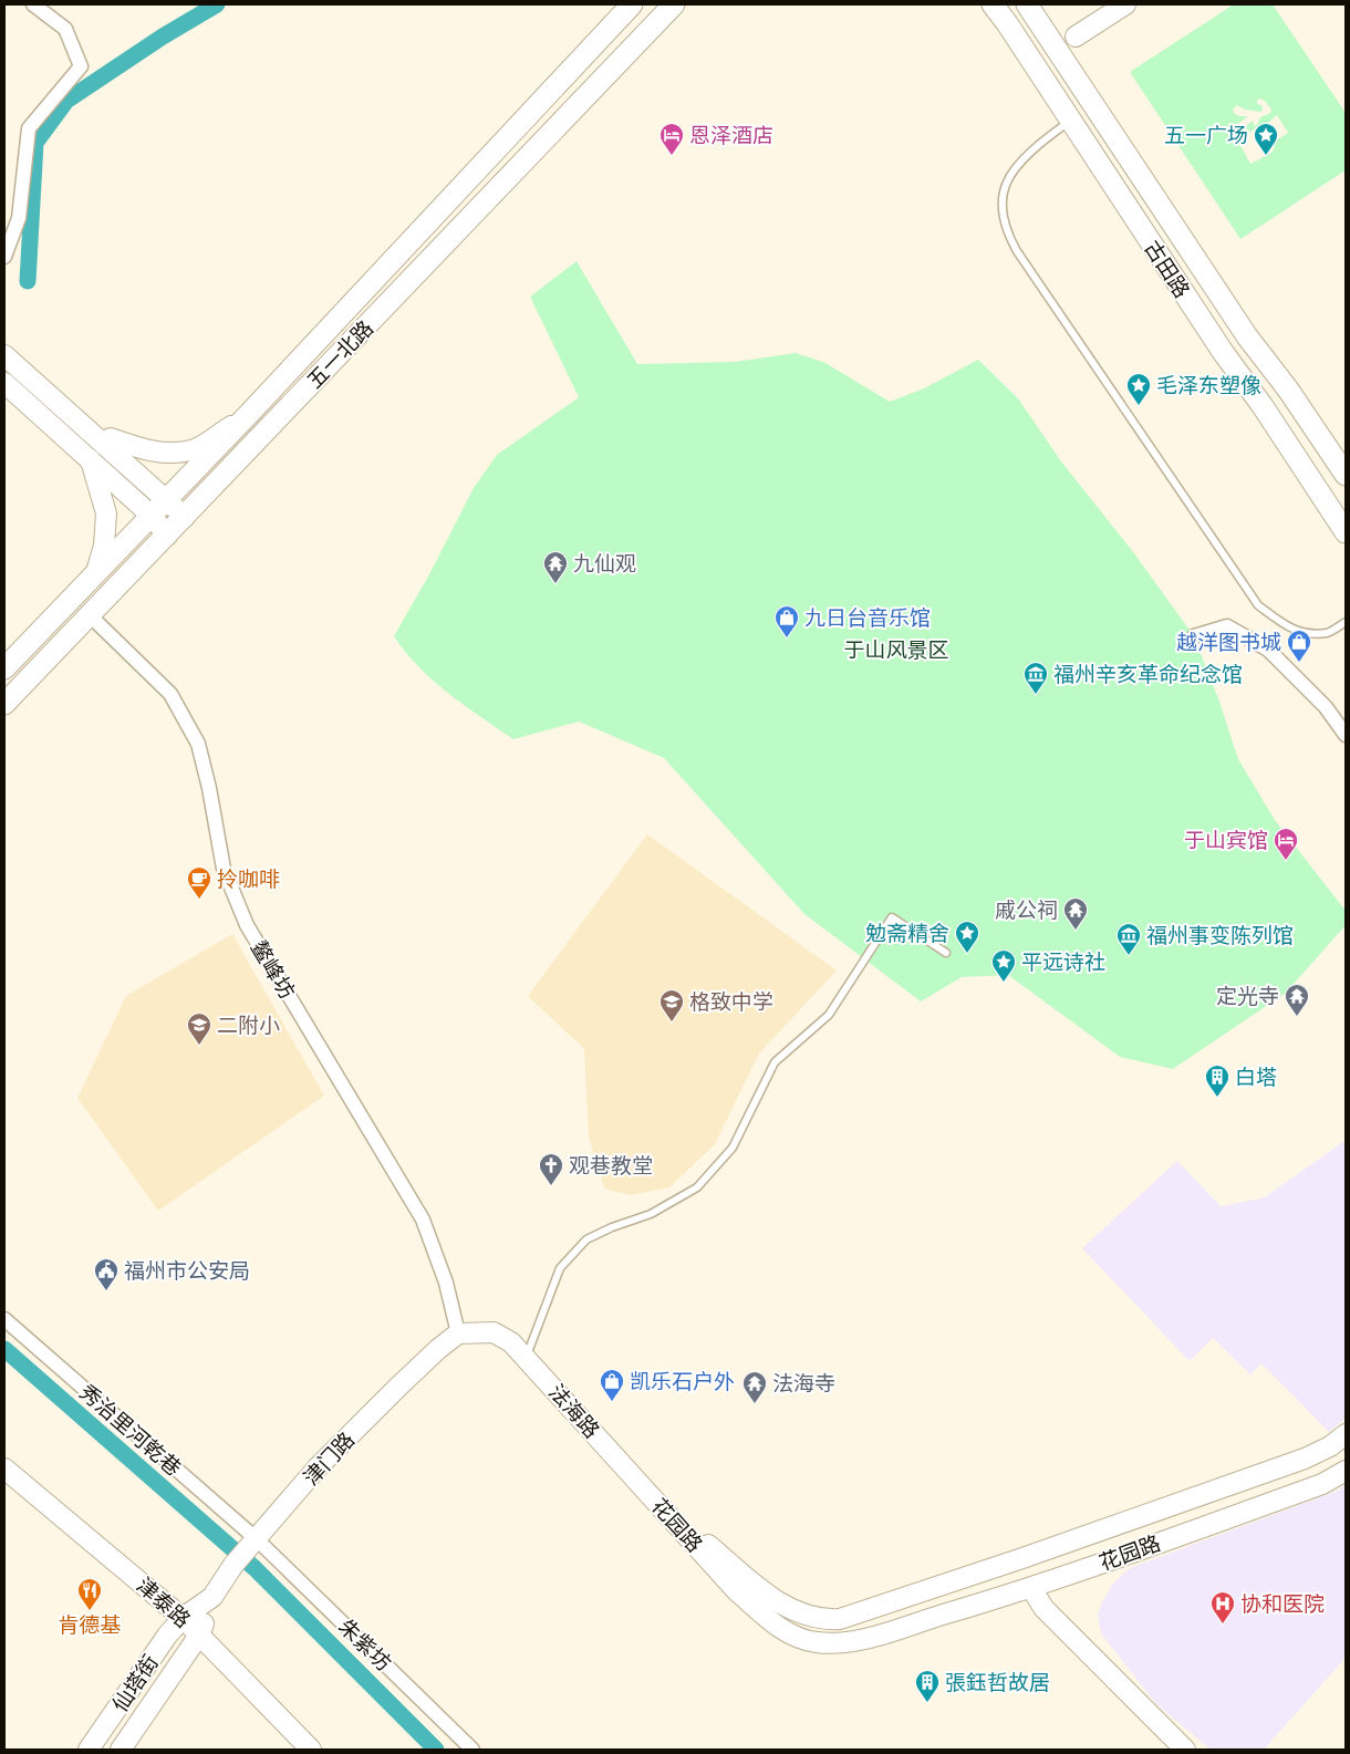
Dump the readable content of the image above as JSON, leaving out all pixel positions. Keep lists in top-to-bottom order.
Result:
{
  "streets": {
    "main road": ["古田路", "五一北路"],
    "street": [
      "鳌峰坊",
      "法海路",
      "秀治里河乾巷",
      "津门路",
      "花园路",
      "津泰路",
      "朱紫坊",
      "仙塔街"
    ]
  },
  "crossings": [
    ["五一北路", "鳌峰坊"],
    ["鳌峰坊", "法海路"],
    ["鳌峰坊", "津门路"],
    ["法海路", "津门路"],
    ["法海路", "花园路"],
    ["秀治里河乾巷", "津门路"],
    ["秀治里河乾巷", "朱紫坊"],
    ["津门路", "津泰路"],
    ["津门路", "朱紫坊"],
    ["津门路", "仙塔街"],
    ["津泰路", "仙塔街"]
  ],
  "parks": ["于山风景区"],
  "places": {
    "hotel": ["恩泽酒店", "于山宾馆"],
    "place": [
      "五一广场",
      "毛泽东塑像",
      "勉斋精舍",
      "平远诗社"
    ],
    "temple": [
      "九仙观",
      "戚公祠",
      "定光寺",
      "法海寺"
    ],
    "shop": ["九日台音乐馆", "越洋图书城", "凯乐石户外"],
    "museum": ["福州辛亥革命纪念馆", "福州事变陈列馆"],
    "cafe": ["拎咖啡"],
    "school or university": ["格致中学", "二附小"],
    "building": ["白塔", "張鈺哲故居"],
    "church": ["观巷教堂"],
    "public building": ["福州市公安局"],
    "restaurant": ["肯德基"],
    "hospital": ["协和医院"]
  }
}
